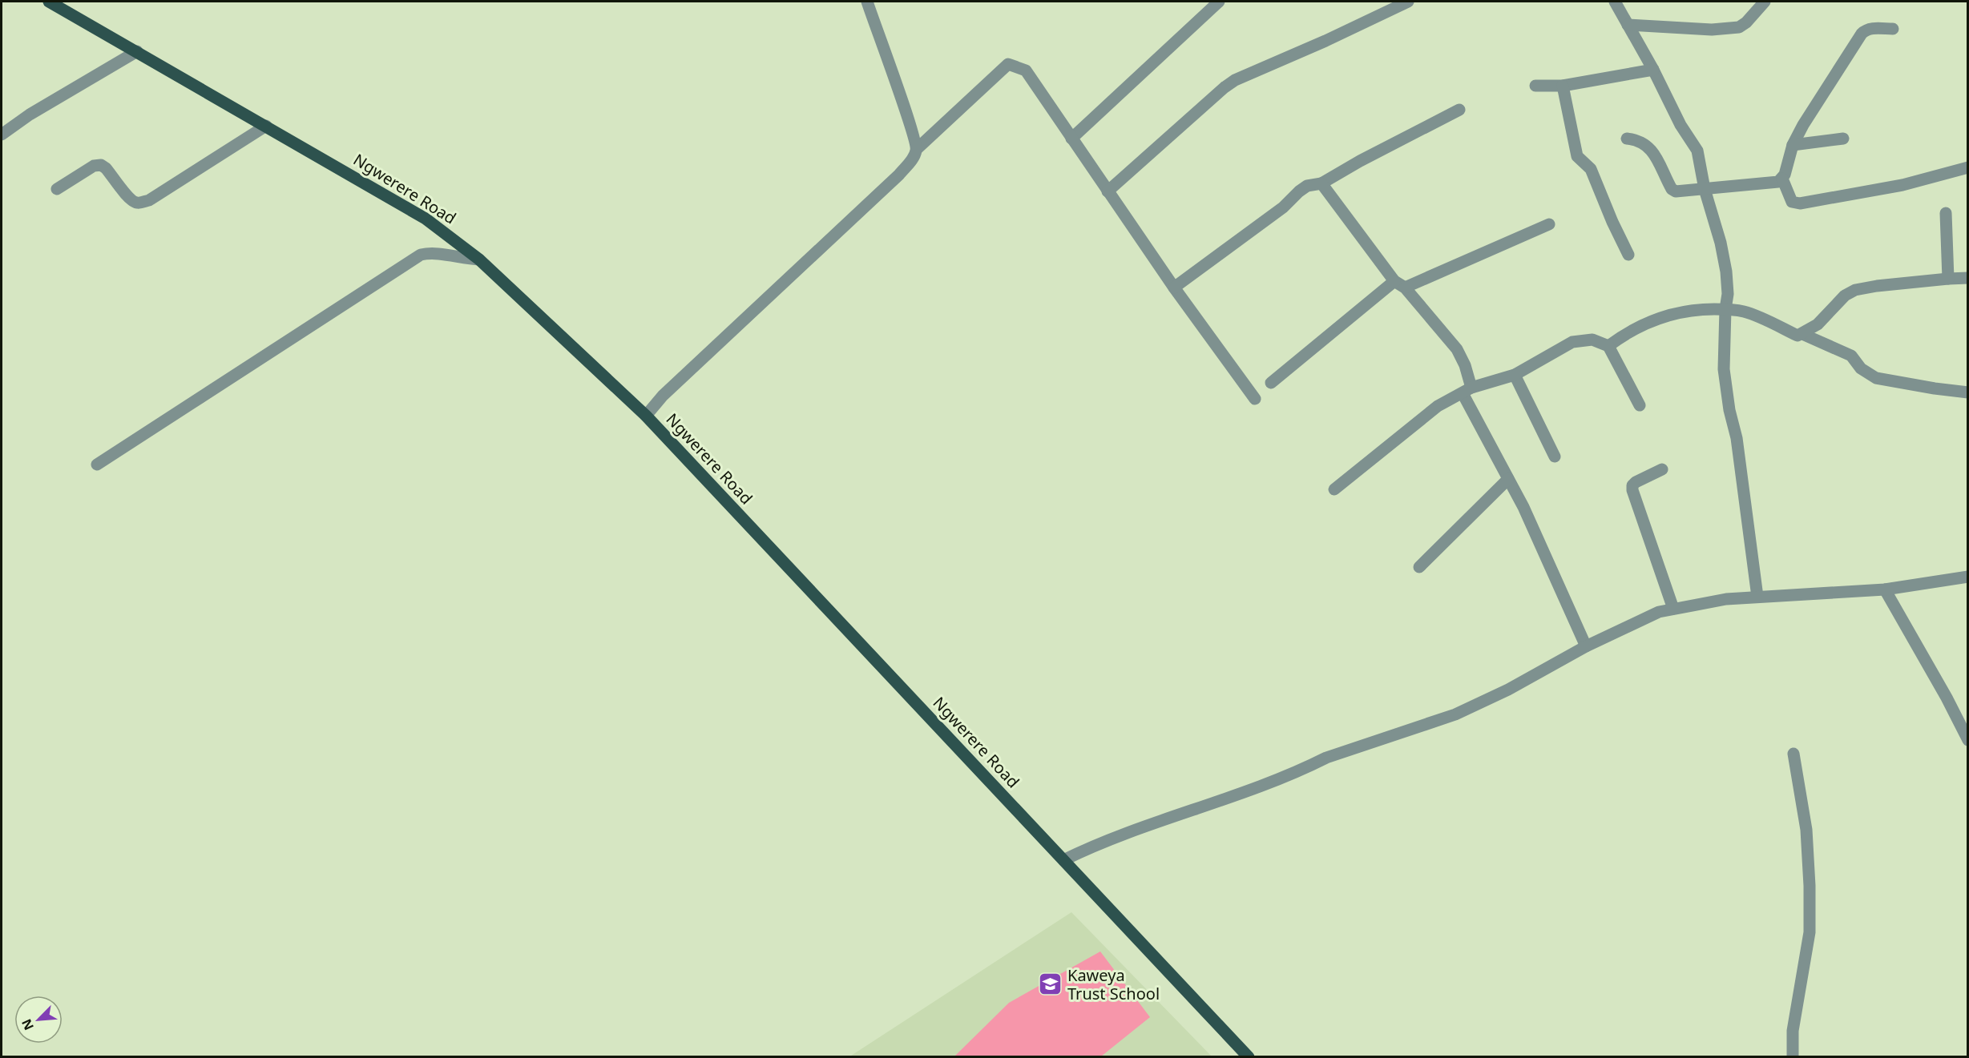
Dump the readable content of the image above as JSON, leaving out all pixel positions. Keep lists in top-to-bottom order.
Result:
{
  "streets": {
    "main road": ["Ngwerere Road"]
  },
  "places": {
    "school or university": ["Kaweya Trust School"]
  },
  "north": "bottom left"
}
